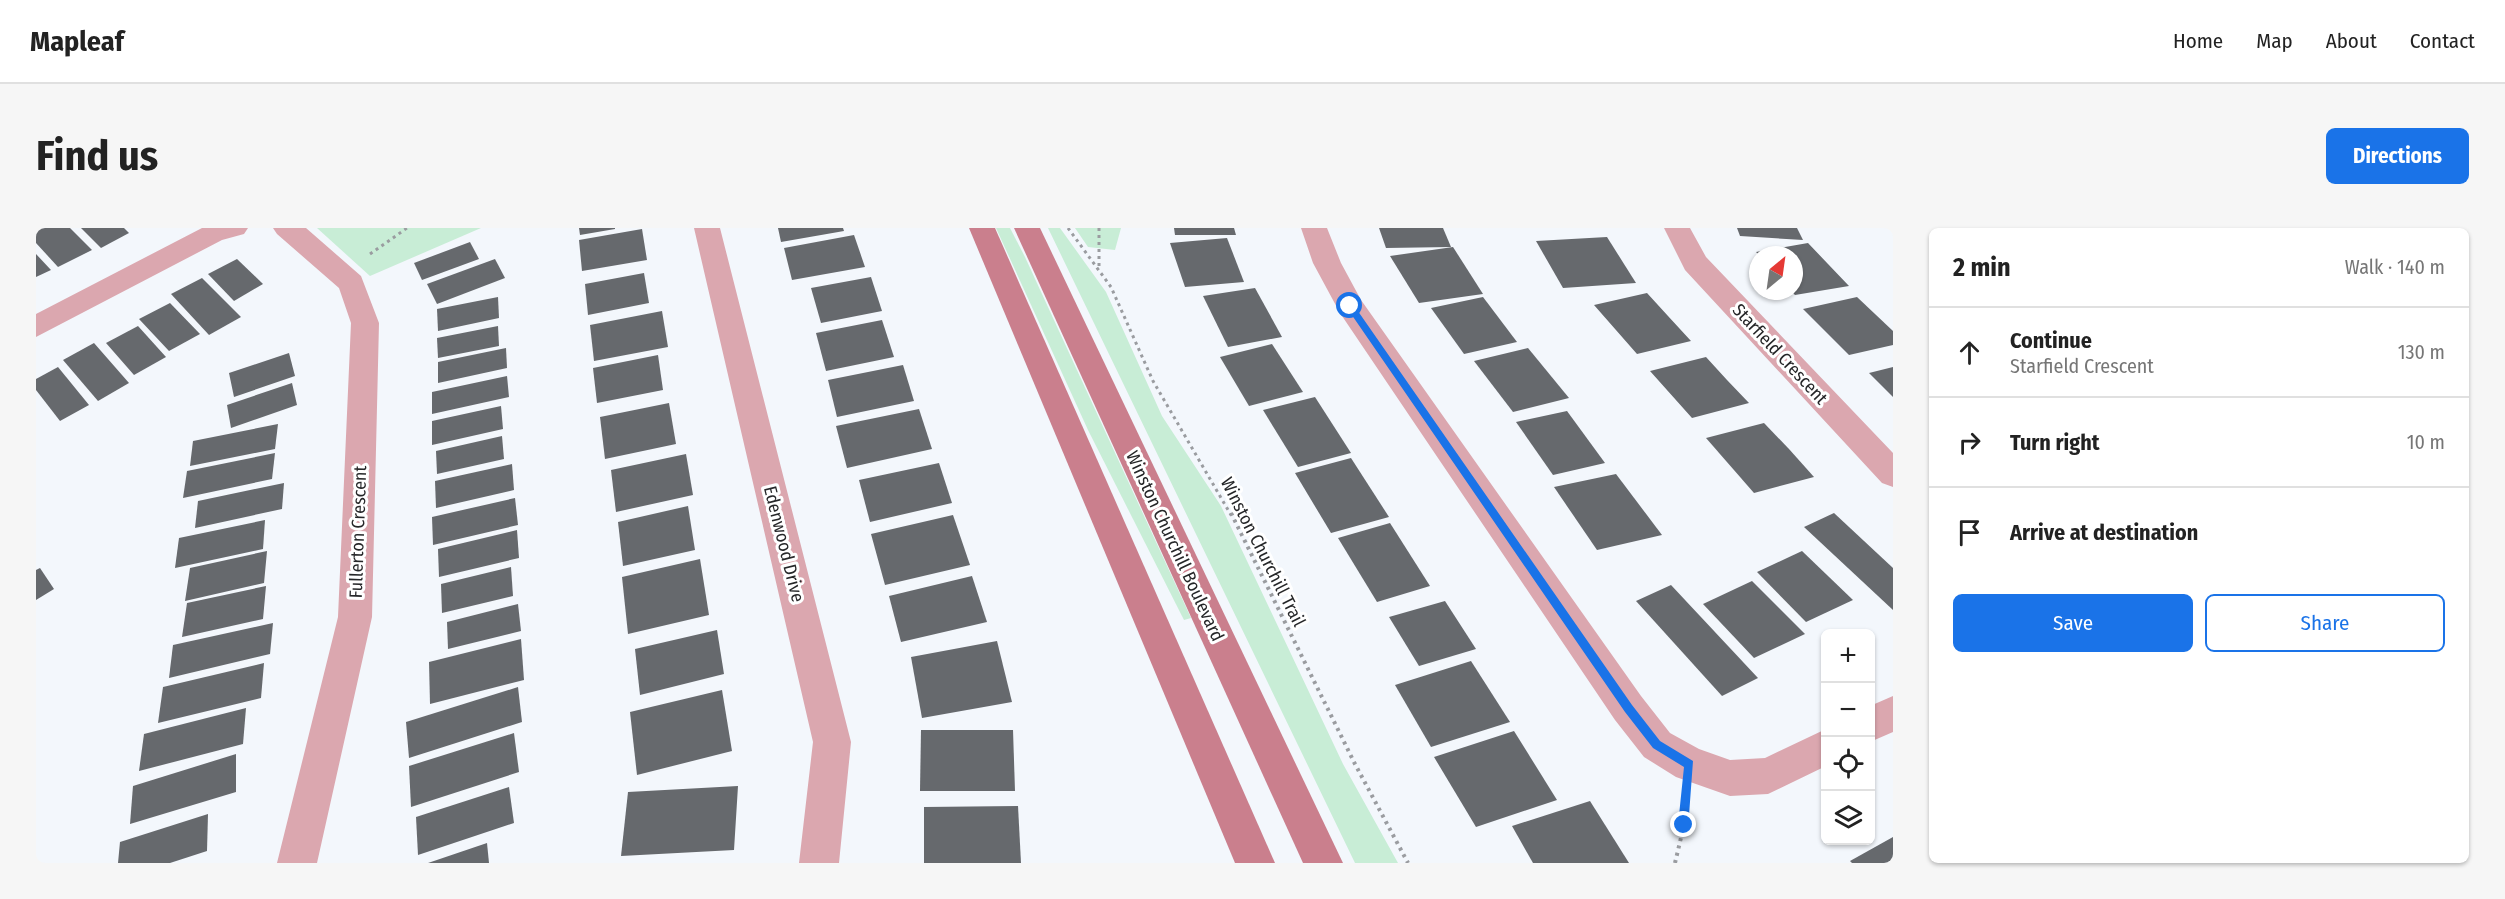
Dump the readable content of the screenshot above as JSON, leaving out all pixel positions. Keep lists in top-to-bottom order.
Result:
{
  "streets": {
    "main road": ["Winston Churchill Boulevard"],
    "street": ["Starfield Crescent", "Fullerton Crescent", "Edenwood Drive"],
    "path": ["Winston Churchill Trail"]
  },
  "north": "top right",
  "page": {
    "header": "Mapleaf",
    "nav": [
      "Home",
      "Map",
      "About",
      "Contact"
    ],
    "buttons": [
      "Directions",
      ["Save", "Share"]
    ],
    "title": "Find us",
    "heading": ["2 min", "Walk · 140 m"],
    "list": [
      ["Continue", "Starfield Crescent", "130 m"],
      ["Turn right", "10 m"],
      "Arrive at destination"
    ],
    "map_buttons": ["+", "−"]
  }
}
